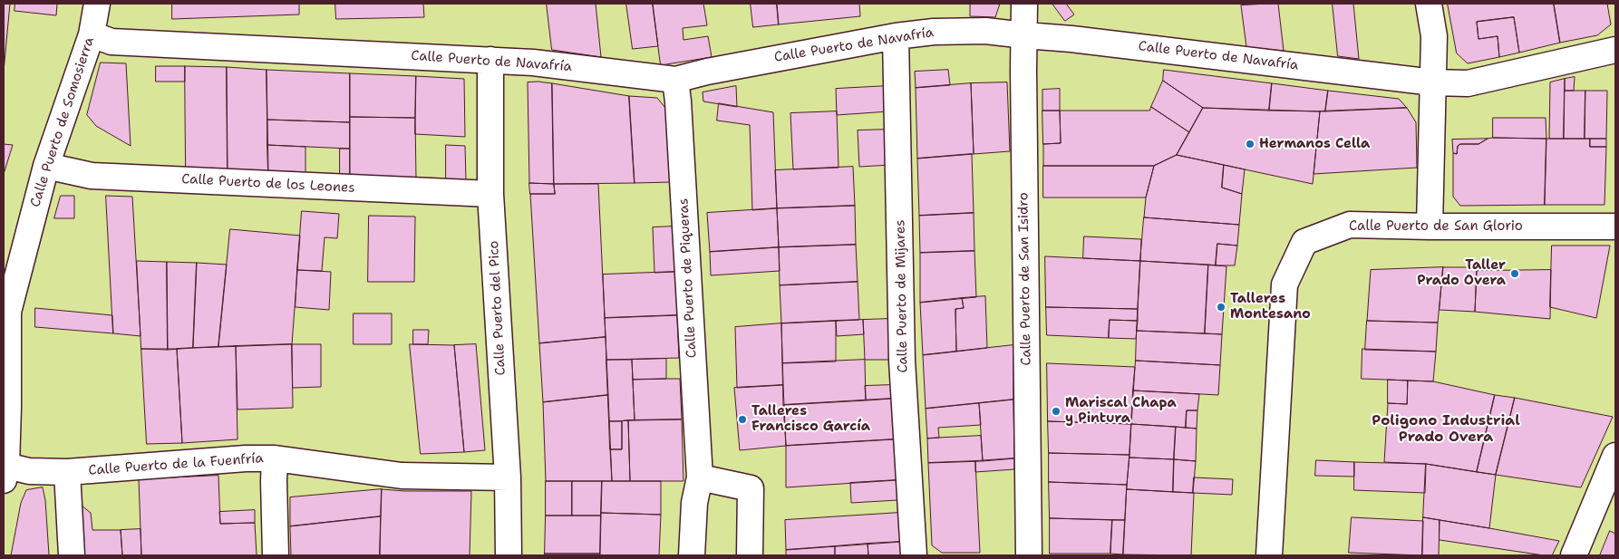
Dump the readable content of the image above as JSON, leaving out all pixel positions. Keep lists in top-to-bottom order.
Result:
{
  "streets": {
    "street": [
      "Calle Puerto de Navafría",
      "Calle Puerto de Somosierra",
      "Calle Puerto de los Leones",
      "Calle Puerto de San Glorio",
      "Calle Puerto de Piqueras",
      "Calle Puerto de San Isidro",
      "Calle Puerto de Mijares",
      "Calle Puerto del Pico",
      "Calle Puerto de la Fuenfría"
    ]
  },
  "crossings": [
    ["Calle Puerto de Navafría", "Calle Puerto de Somosierra"],
    ["Calle Puerto de Navafría", "Calle Puerto de Piqueras"],
    ["Calle Puerto de Navafría", "Calle Puerto de San Isidro"],
    ["Calle Puerto de Navafría", "Calle Puerto de Mijares"],
    ["Calle Puerto de Navafría", "Calle Puerto del Pico"],
    ["Calle Puerto de Somosierra", "Calle Puerto de los Leones"],
    ["Calle Puerto de Somosierra", "Calle Puerto de la Fuenfría"],
    ["Calle Puerto de los Leones", "Calle Puerto del Pico"],
    ["Calle Puerto del Pico", "Calle Puerto de la Fuenfría"]
  ],
  "districts": ["Poligono Industrial Prado Overa"],
  "places": [
    "Hermanos Cella",
    "Taller Prado Overa",
    "Talleres Montesano",
    "Mariscal Chapa y Pintura",
    "Talleres Francisco García"
  ]
}
